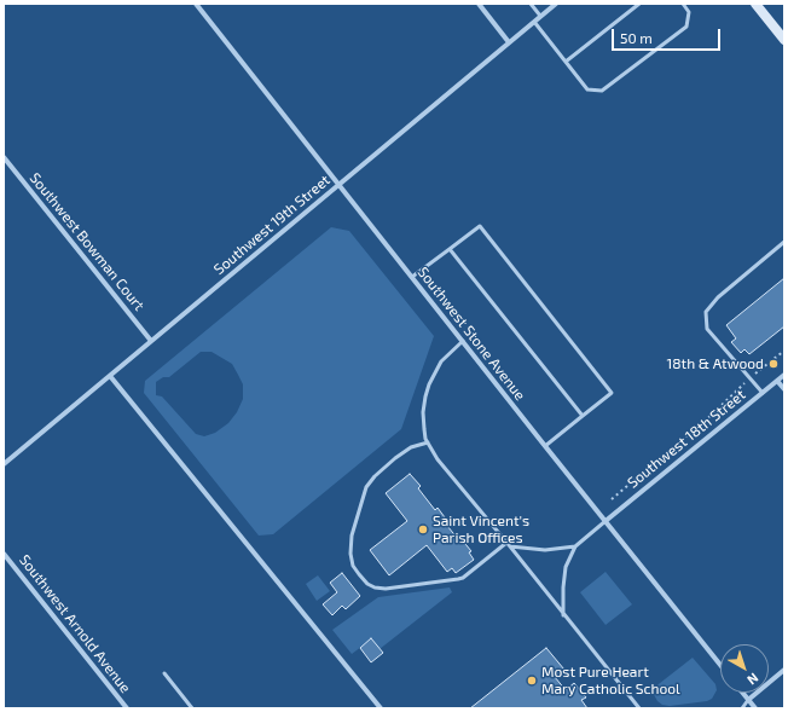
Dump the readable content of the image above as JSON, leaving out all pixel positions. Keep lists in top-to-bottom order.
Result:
{
  "streets": {
    "street": [
      "Southwest 19th Street",
      "Southwest Bowman Court",
      "Southwest Stone Avenue",
      "Southwest 18th Street",
      "Southwest Arnold Avenue"
    ]
  },
  "crossings": [
    ["Southwest 19th Street", "Southwest Bowman Court"],
    ["Southwest 19th Street", "Southwest Stone Avenue"],
    ["Southwest Stone Avenue", "Southwest 18th Street"]
  ],
  "places": ["18th & Atwood", "Saint Vincent's Parish Offices", "Most Pure Heart Mary Catholic School"],
  "scale_bar": "50 m",
  "north": "bottom right"
}
